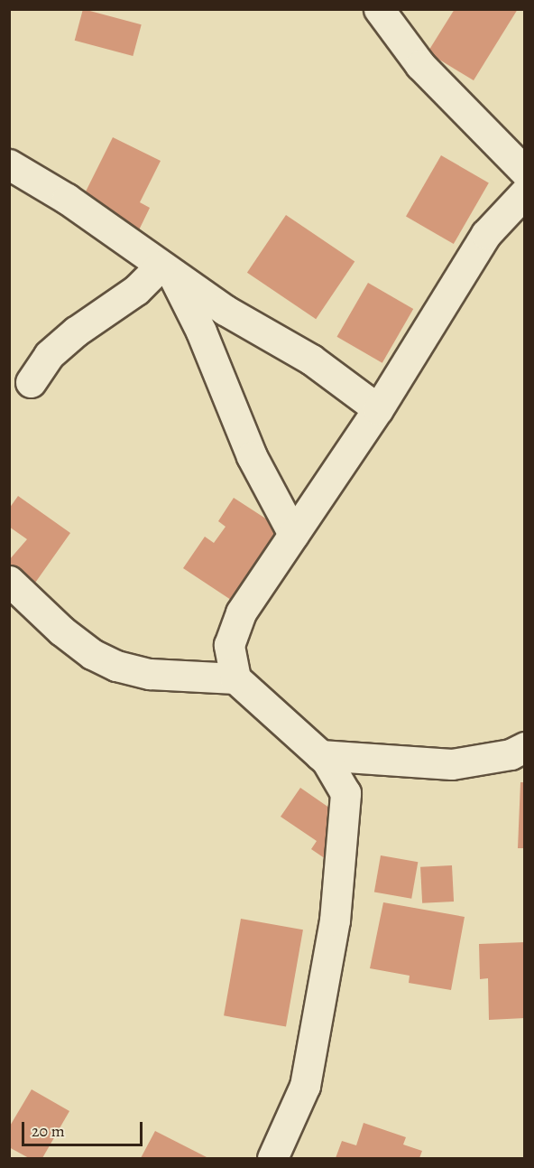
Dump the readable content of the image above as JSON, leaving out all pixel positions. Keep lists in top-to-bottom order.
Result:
{
  "scale_bar": "20 m"
}
